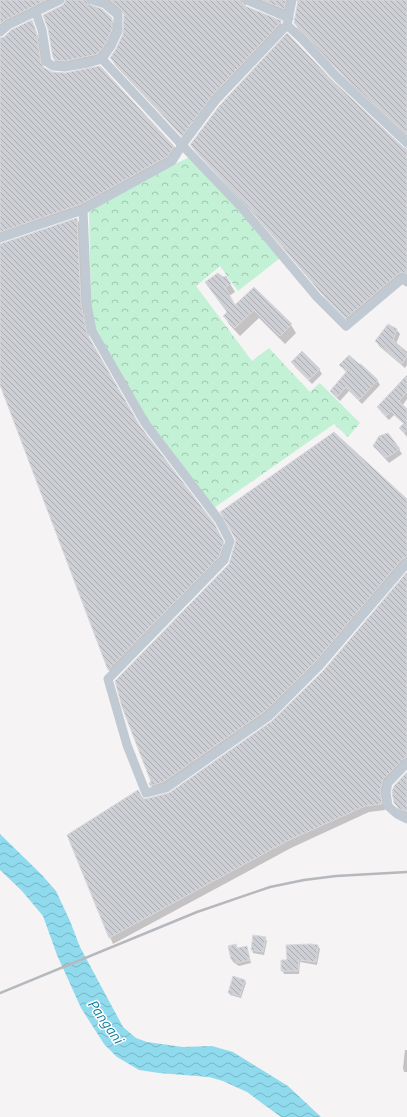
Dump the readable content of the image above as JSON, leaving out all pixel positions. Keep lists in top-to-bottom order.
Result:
{
  "water": ["Pangani"]
}
